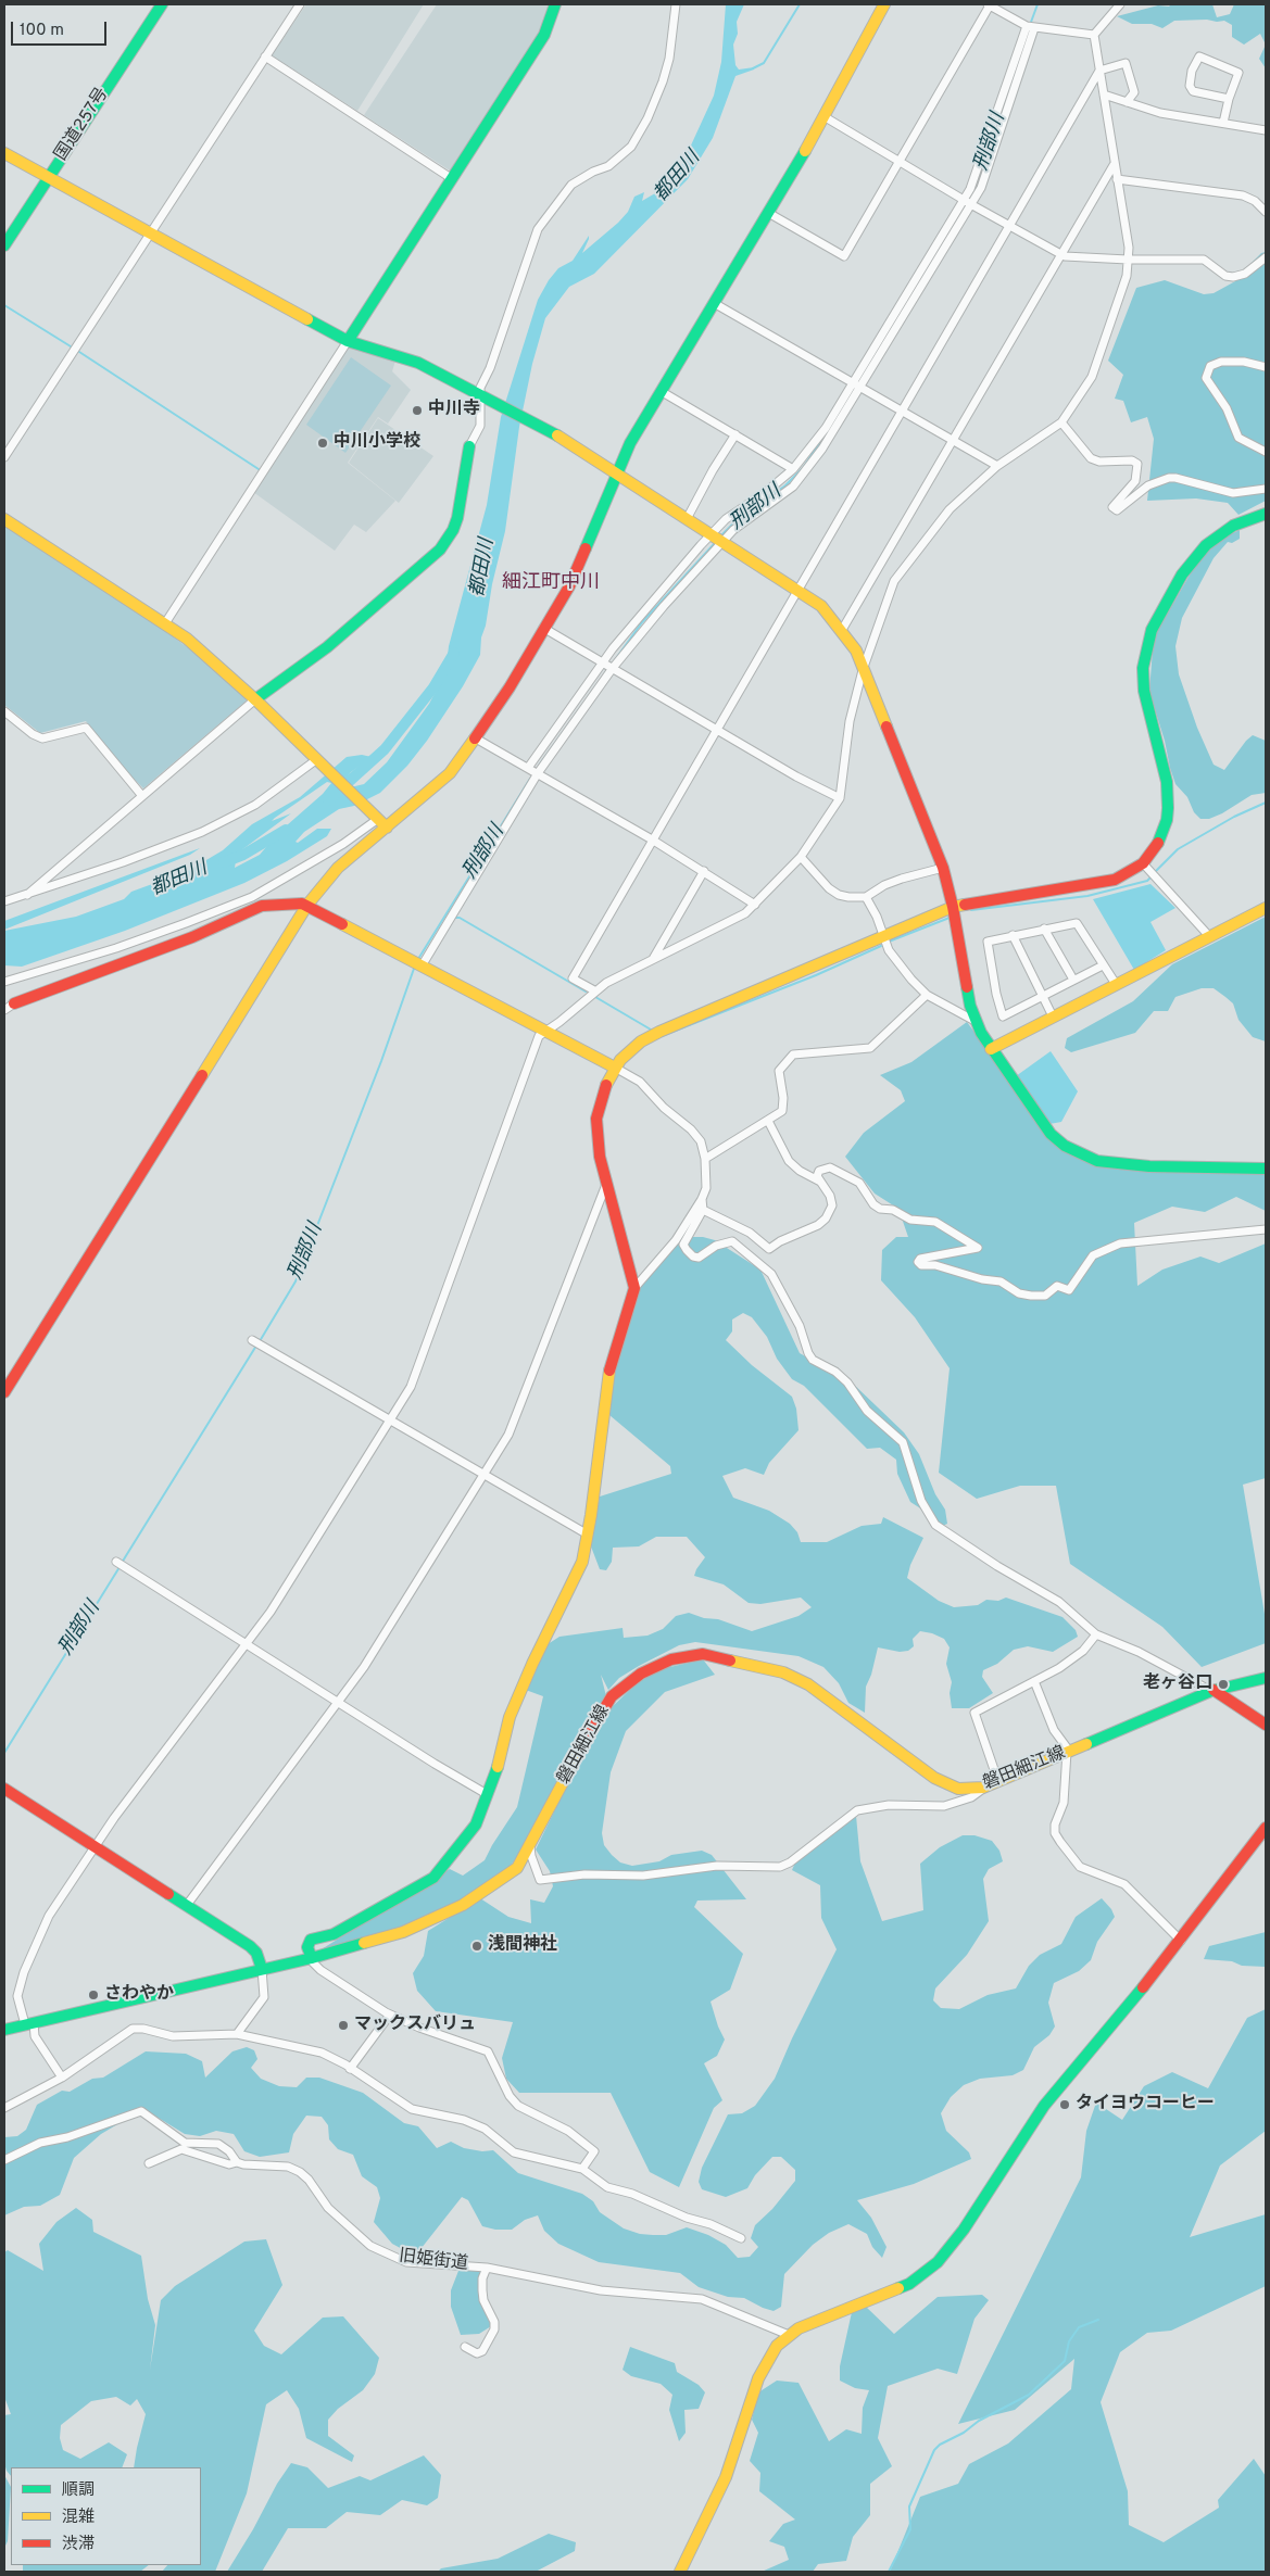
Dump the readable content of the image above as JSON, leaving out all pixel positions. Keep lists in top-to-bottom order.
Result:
{
  "streets": {
    "main road": ["国道257号", "磐田細江線"],
    "street": ["旧姫街道"]
  },
  "districts": ["細江町中川"],
  "water": ["刑部川", "都田川"],
  "places": [
    "中川寺",
    "中川小学校",
    "老ヶ谷口",
    "浅間神社",
    "さわやか",
    "マックスバリュ",
    "タイヨウコーヒー"
  ],
  "legend": ["順調", "混雑", "渋滞"],
  "scale_bar": "100 m"
}
